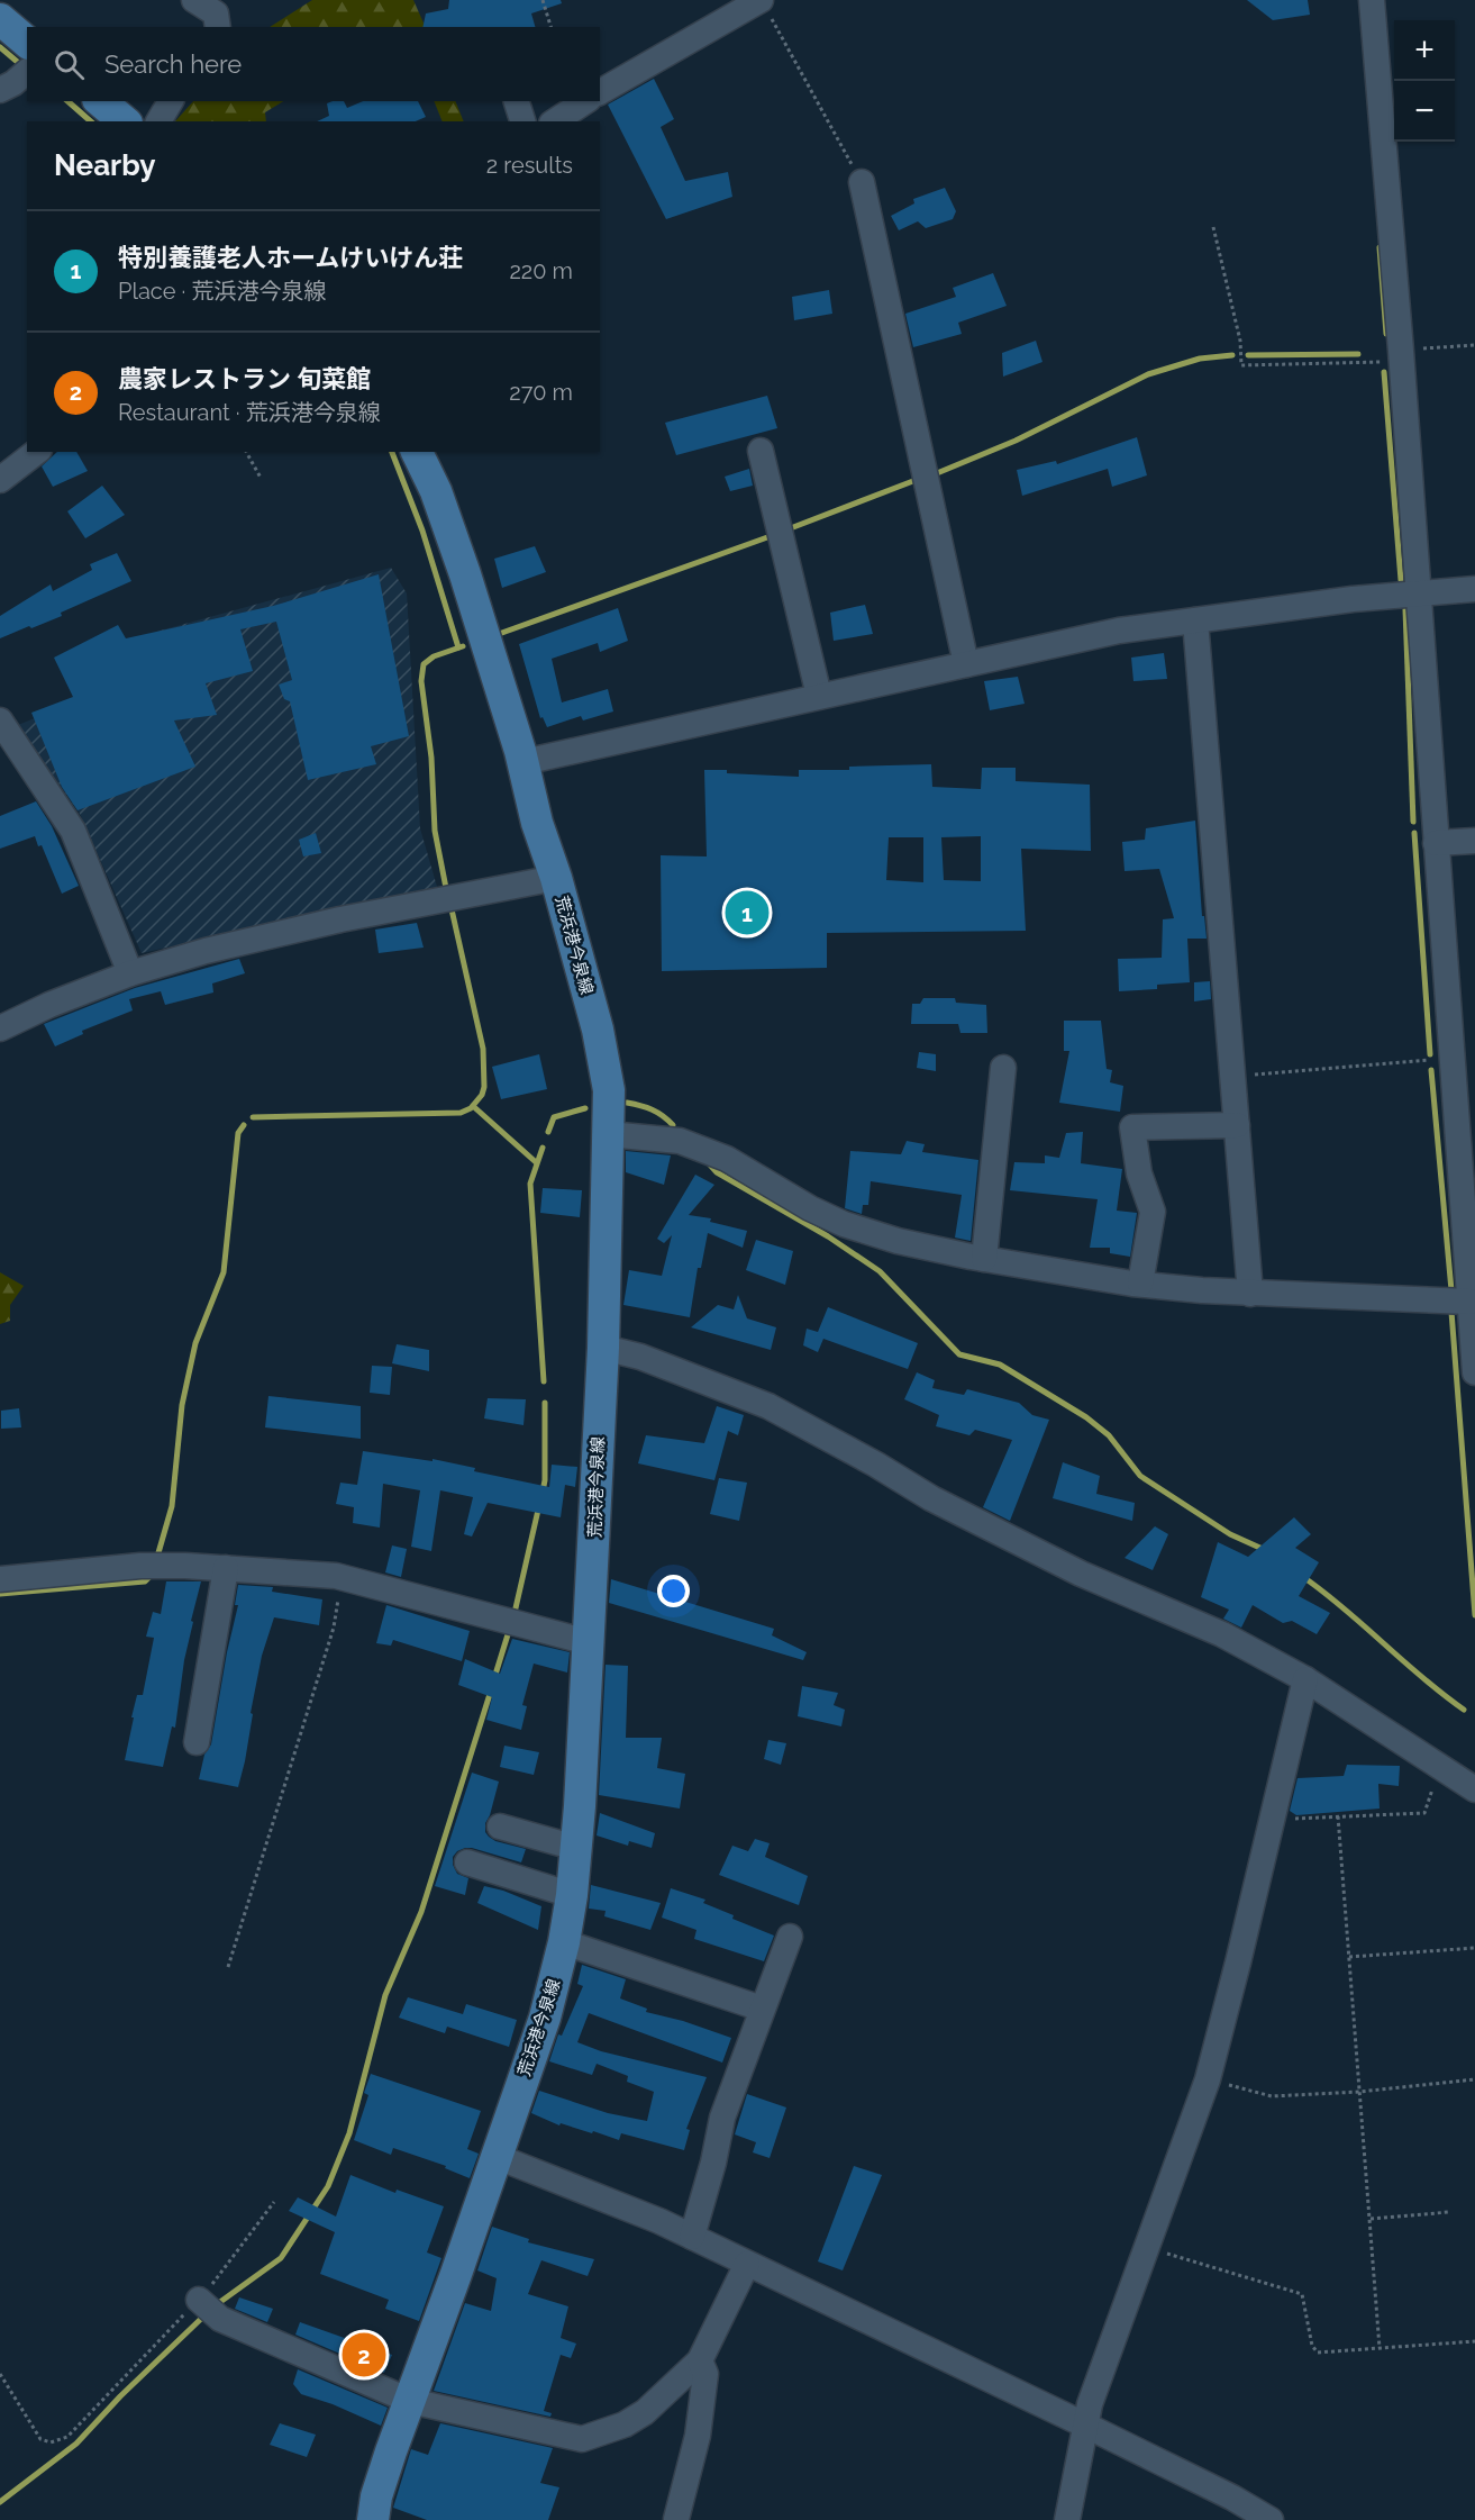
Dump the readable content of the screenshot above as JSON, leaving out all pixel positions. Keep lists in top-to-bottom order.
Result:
{
  "streets": {
    "main road": ["荒浜港今泉線"]
  },
  "page": {
    "map_buttons": ["+", "−"],
    "search": "Search here",
    "heading": ["Nearby", "2 results"],
    "list": [
      {
        "mark": "1",
        "name": "特別養護老人ホームけいけん荘",
        "note": "Place · 荒浜港今泉線",
        "value": "220 m"
      },
      {
        "mark": "2",
        "name": "農家レストラン 旬菜館",
        "note": "Restaurant · 荒浜港今泉線",
        "value": "270 m"
      }
    ],
    "pins": ["1", "2"]
  }
}
